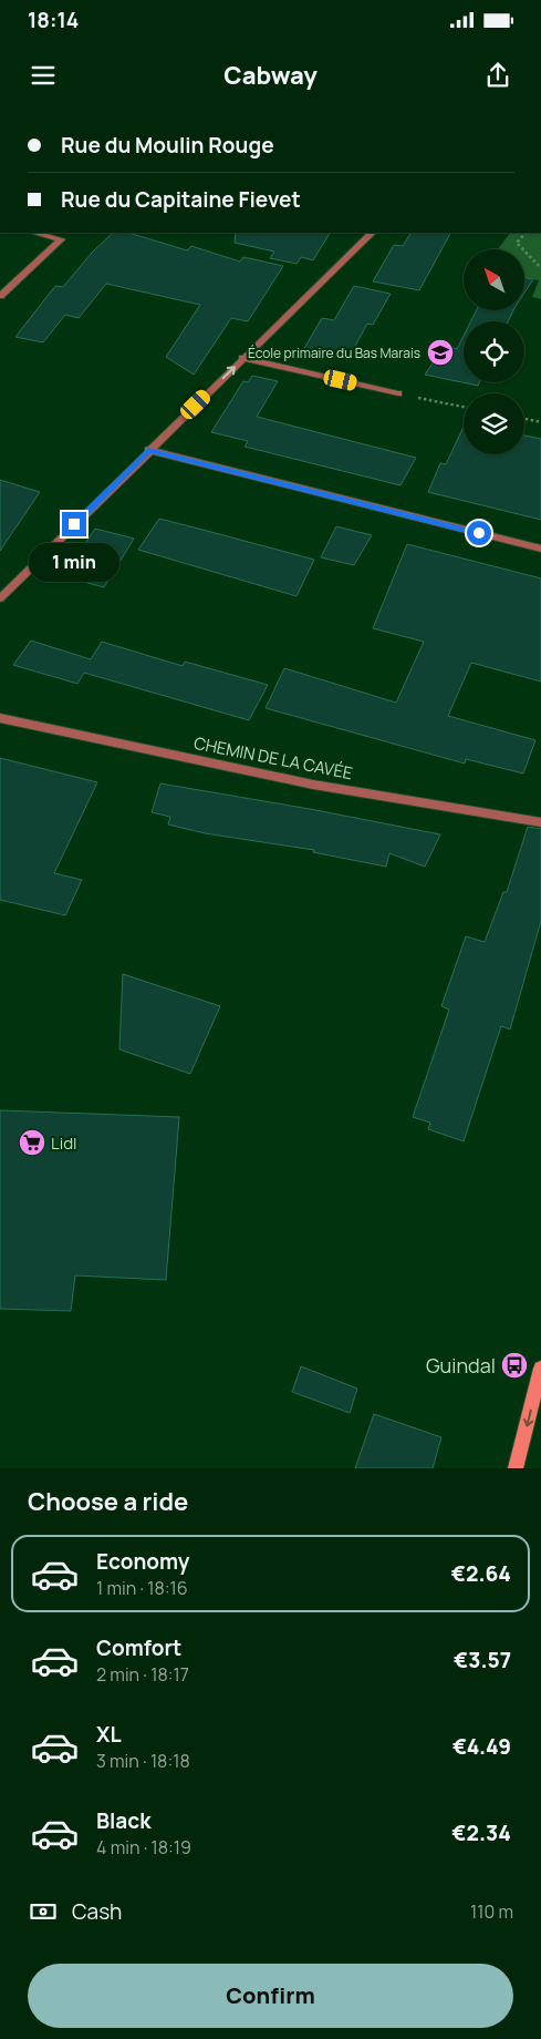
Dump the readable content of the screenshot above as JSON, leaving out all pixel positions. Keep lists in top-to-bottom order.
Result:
{
  "streets": {
    "street": ["CHEMIN DE LA CAVÉE"]
  },
  "places": {
    "school or university": ["École primaire du Bas Marais"],
    "supermarket": ["Lidl"],
    "bus stop": ["Guindal"]
  },
  "north": "top left",
  "page": {
    "status": "18:14",
    "header": "Cabway",
    "banner": ["Rue du Moulin Rouge", "Rue du Capitaine Fievet"],
    "bubble": "1 min",
    "heading": "Choose a ride",
    "list": [
      {
        "name": "Economy",
        "note": "1 min · 18:16",
        "value": "€2.64"
      },
      {
        "name": "Comfort",
        "note": "2 min · 18:17",
        "value": "€3.57"
      },
      {
        "name": "XL",
        "note": "3 min · 18:18",
        "value": "€4.49"
      },
      {
        "name": "Black",
        "note": "4 min · 18:19",
        "value": "€2.34"
      }
    ],
    "pay": ["Cash", "110 m"],
    "buttons": "Confirm"
  }
}
